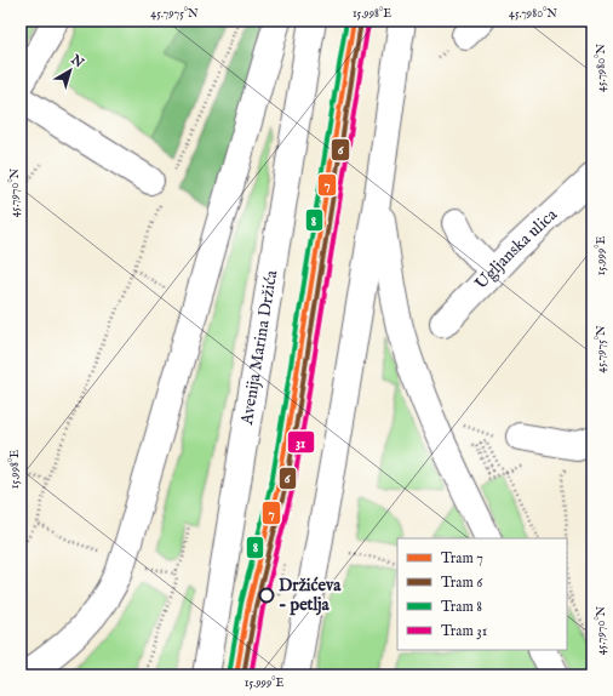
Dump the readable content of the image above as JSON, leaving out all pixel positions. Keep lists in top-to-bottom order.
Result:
{
  "streets": {
    "main road": ["Ugljanska ulica", "Avenija Marina Držića"]
  },
  "places": ["Držićeva - petlja"],
  "lines": [
    "tram line 7",
    "tram line 8",
    "tram line 6",
    "tram line 31"
  ],
  "legend": [
    "Tram 7",
    "Tram 6",
    "Tram 8",
    "Tram 31"
  ],
  "north": "top right",
  "coordinates": [
    "45.7975°N",
    "15.998°E",
    "45.7980°N",
    "45.7970°N",
    "15.999°E"
  ]
}
